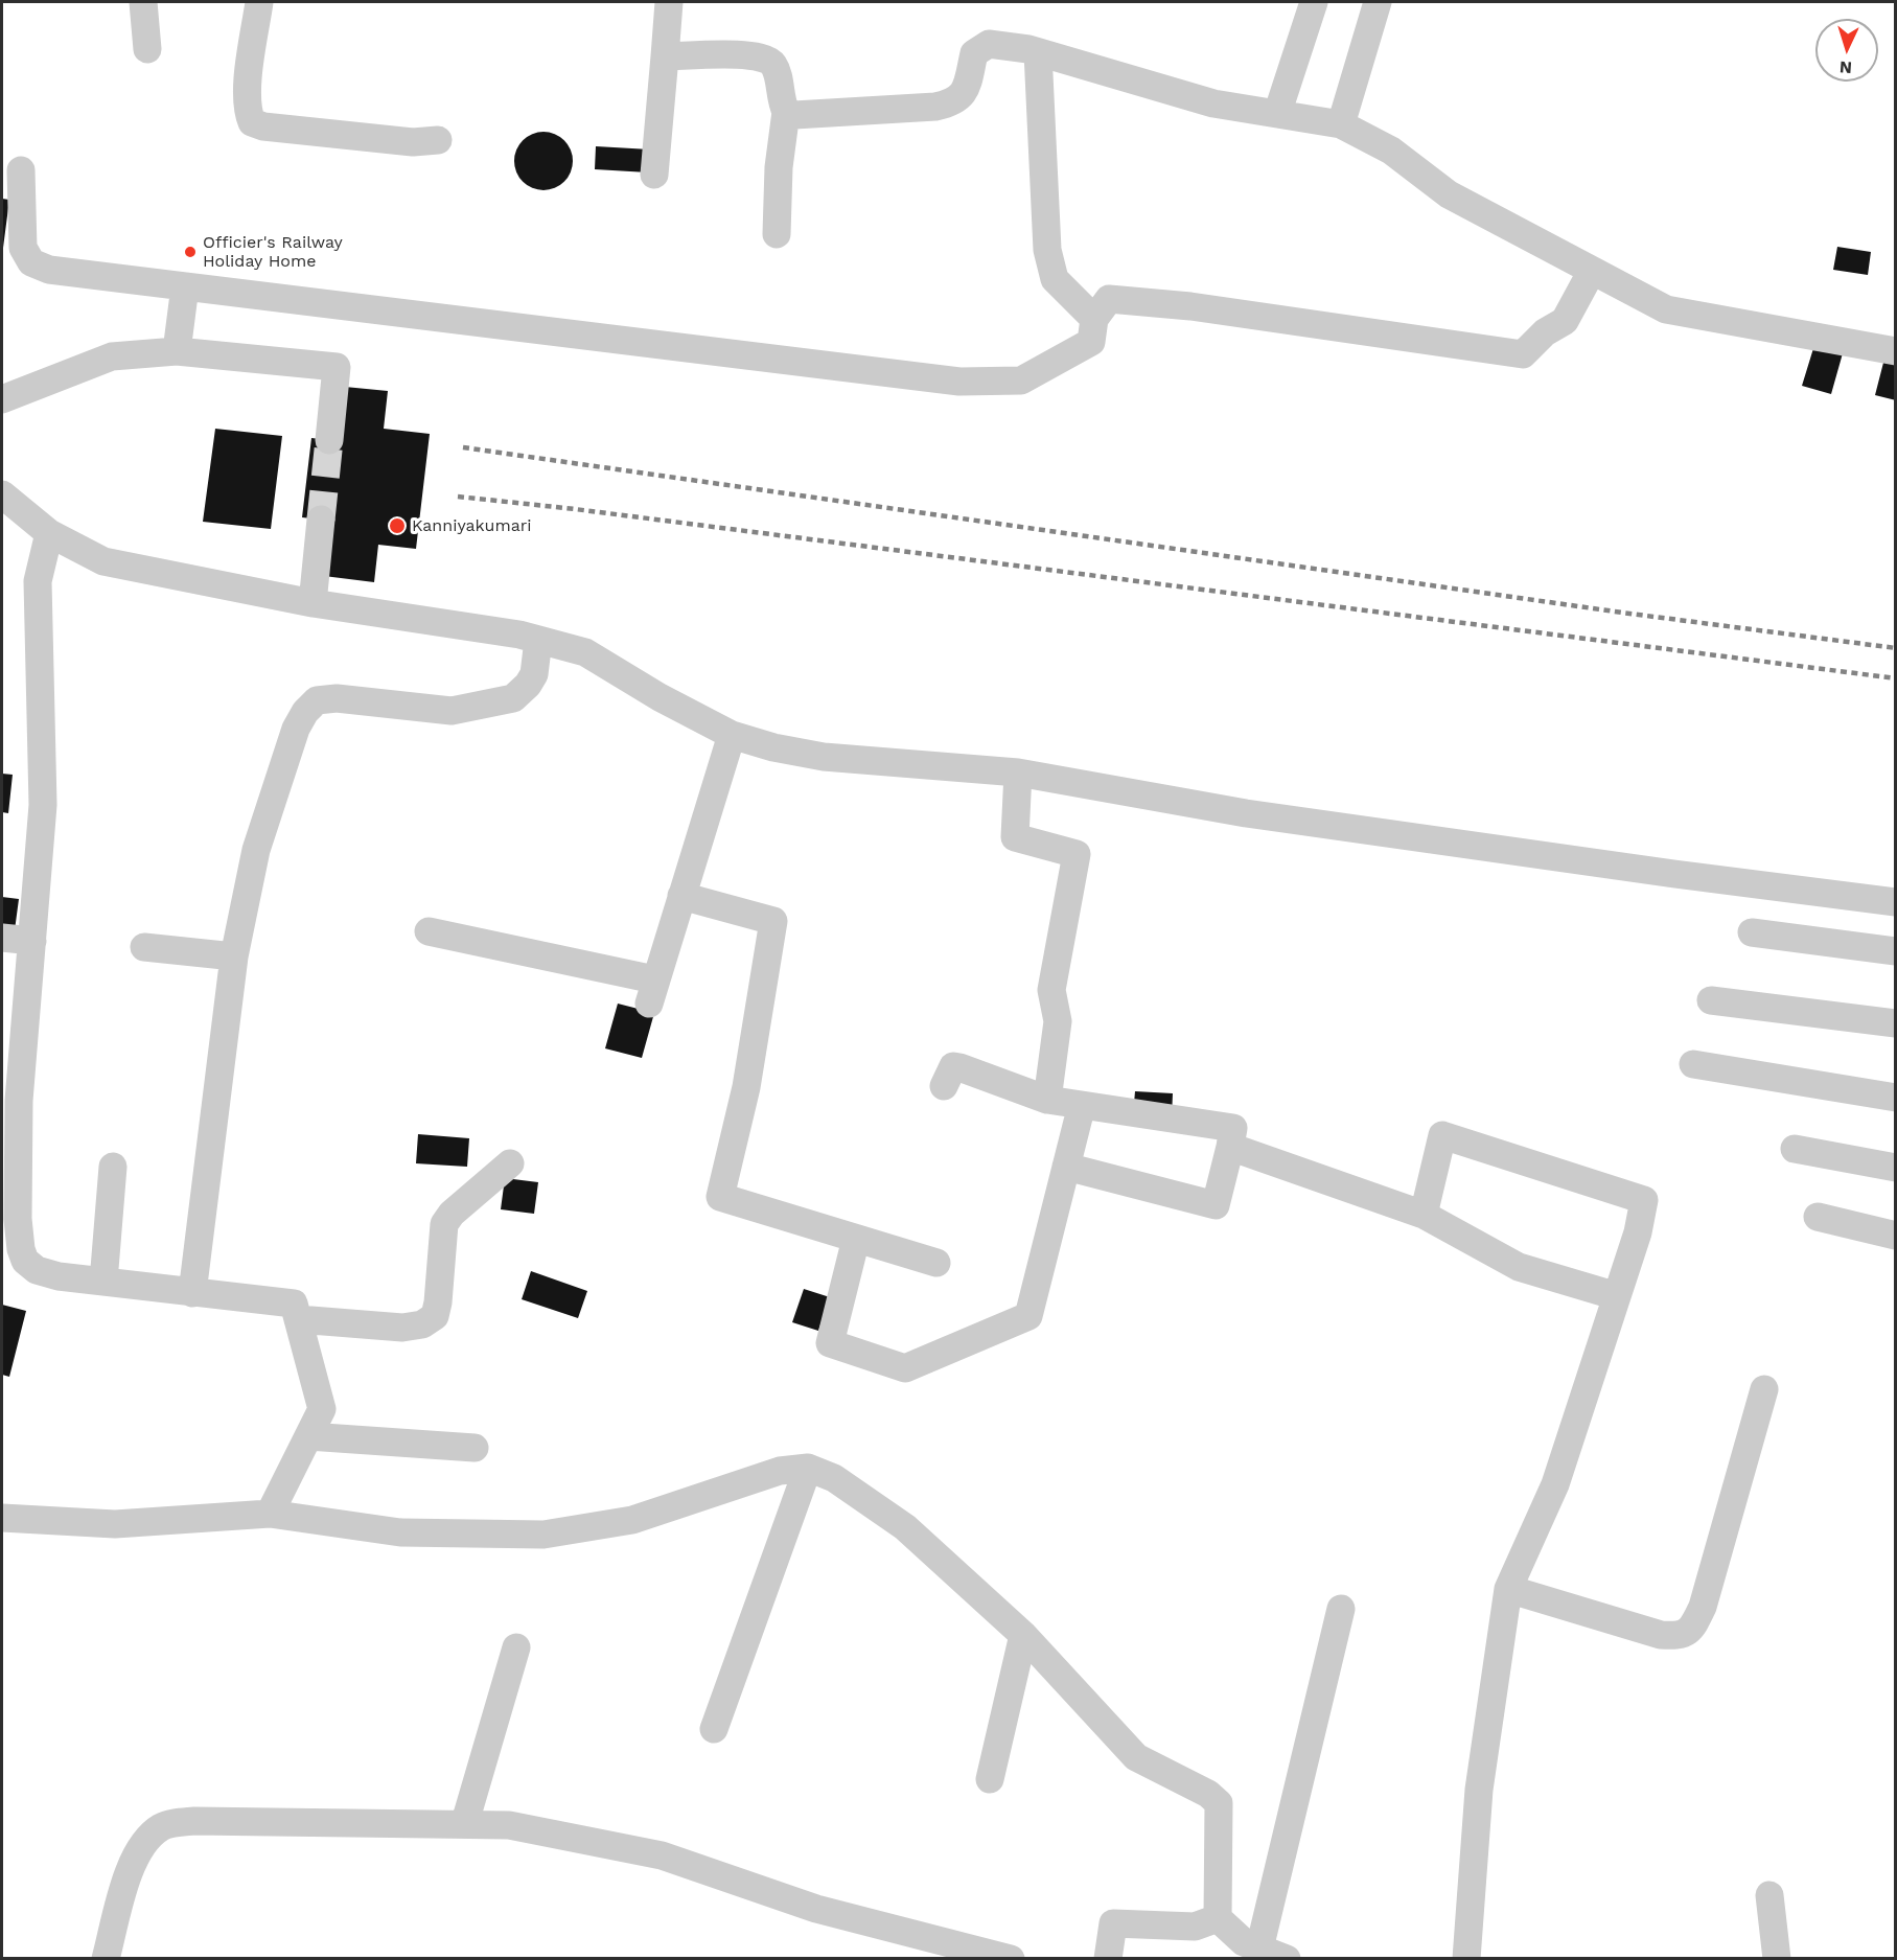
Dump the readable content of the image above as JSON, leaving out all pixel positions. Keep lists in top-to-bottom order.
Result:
{
  "places": ["Officier's Railway Holiday Home", "Kanniyakumari"],
  "north": "bottom"
}
